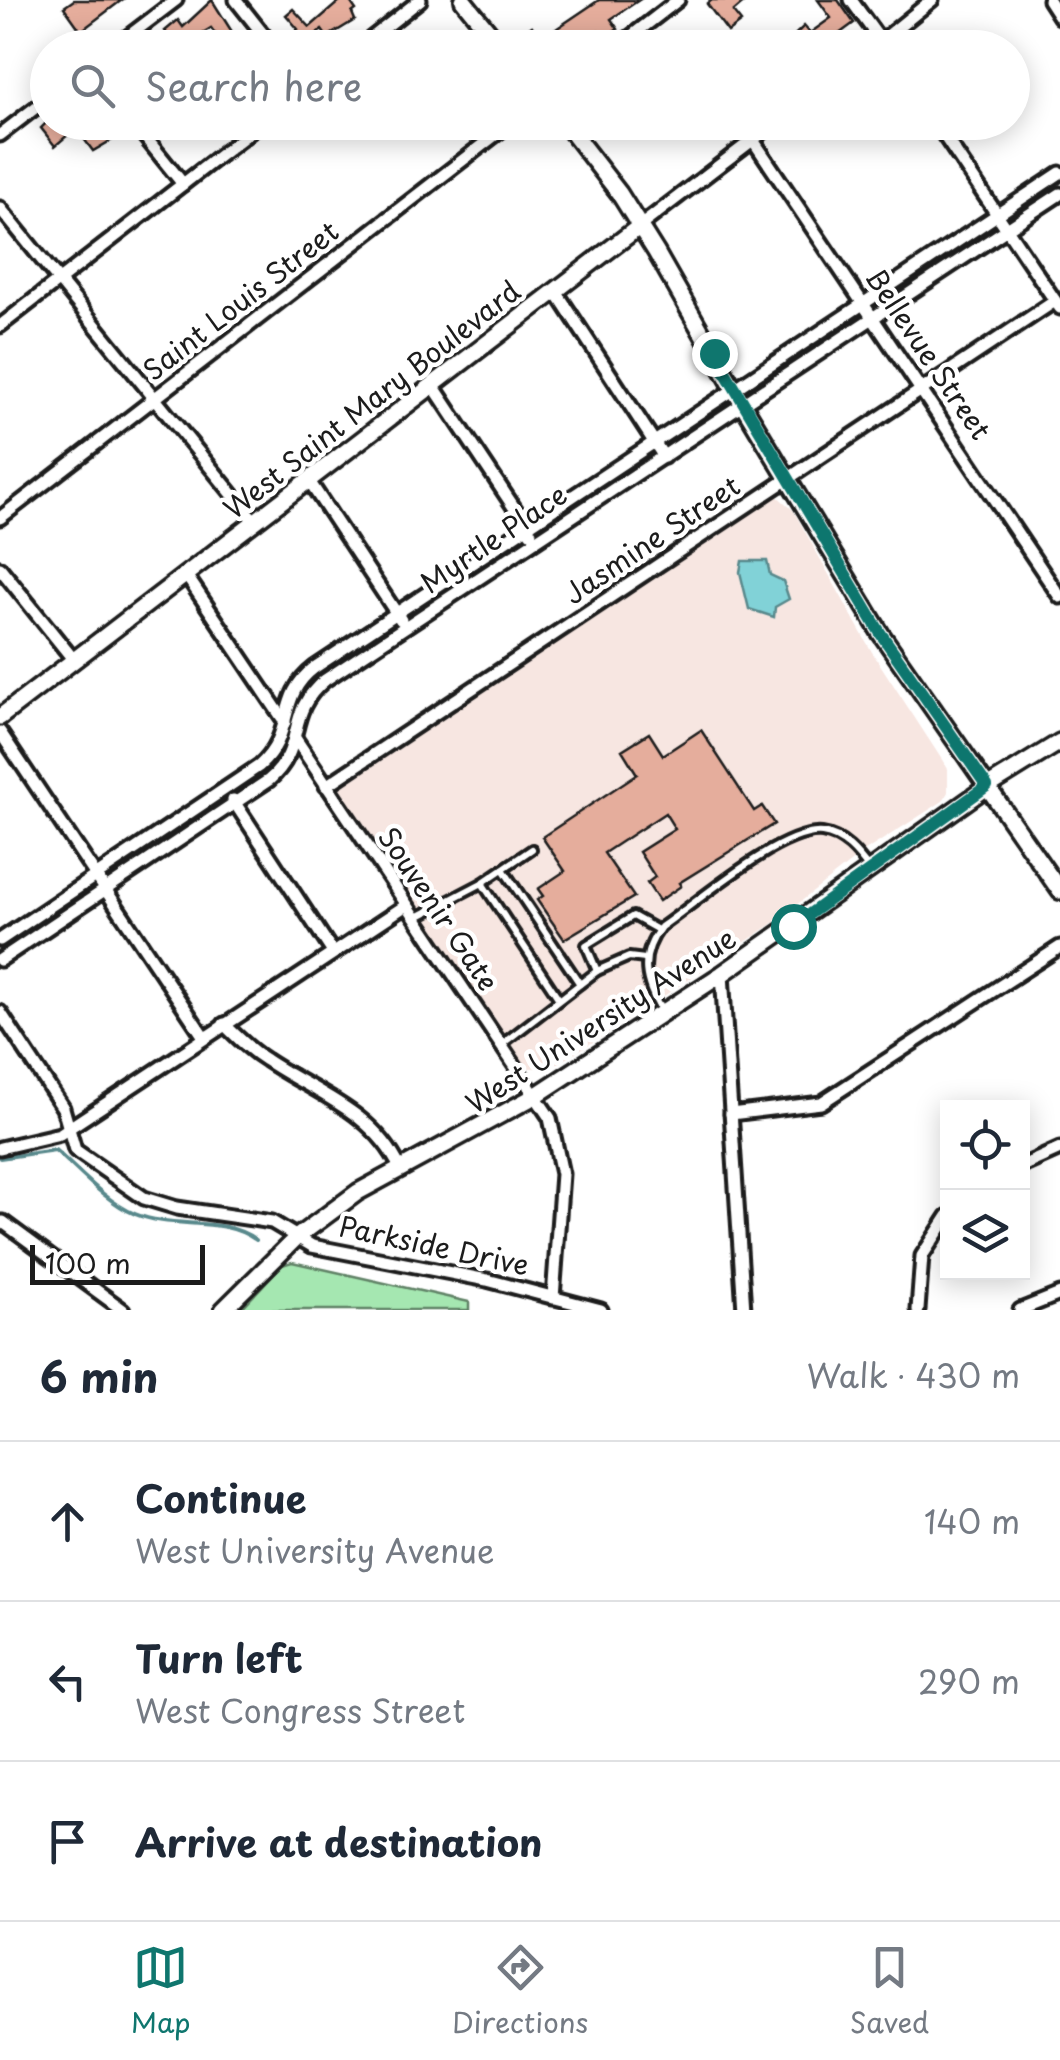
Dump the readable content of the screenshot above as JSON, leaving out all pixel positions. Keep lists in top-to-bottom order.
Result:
{
  "streets": {
    "main road": ["West Saint Mary Boulevard", "West University Avenue"],
    "street": [
      "Saint Louis Street",
      "Bellevue Street",
      "Myrtle Place",
      "Jasmine Street",
      "Souvenir Gate",
      "Parkside Drive"
    ]
  },
  "crossings": [
    ["Bellevue Street", "West Saint Mary Boulevard"],
    ["Bellevue Street", "Myrtle Place"],
    ["Bellevue Street", "Jasmine Street"],
    ["West Saint Mary Boulevard", "Souvenir Gate"],
    ["Myrtle Place", "Souvenir Gate"],
    ["Jasmine Street", "Souvenir Gate"],
    ["Souvenir Gate", "West University Avenue"],
    ["Souvenir Gate", "Parkside Drive"],
    ["West University Avenue", "Parkside Drive"]
  ],
  "scale_bar": "100 m",
  "page": {
    "search": "Search here",
    "scale": "100 m",
    "heading": ["6 min", "Walk · 430 m"],
    "list": [
      ["Continue", "West University Avenue", "140 m"],
      ["Turn left", "West Congress Street", "290 m"],
      "Arrive at destination"
    ],
    "nav": ["Map", "Directions", "Saved"]
  }
}
